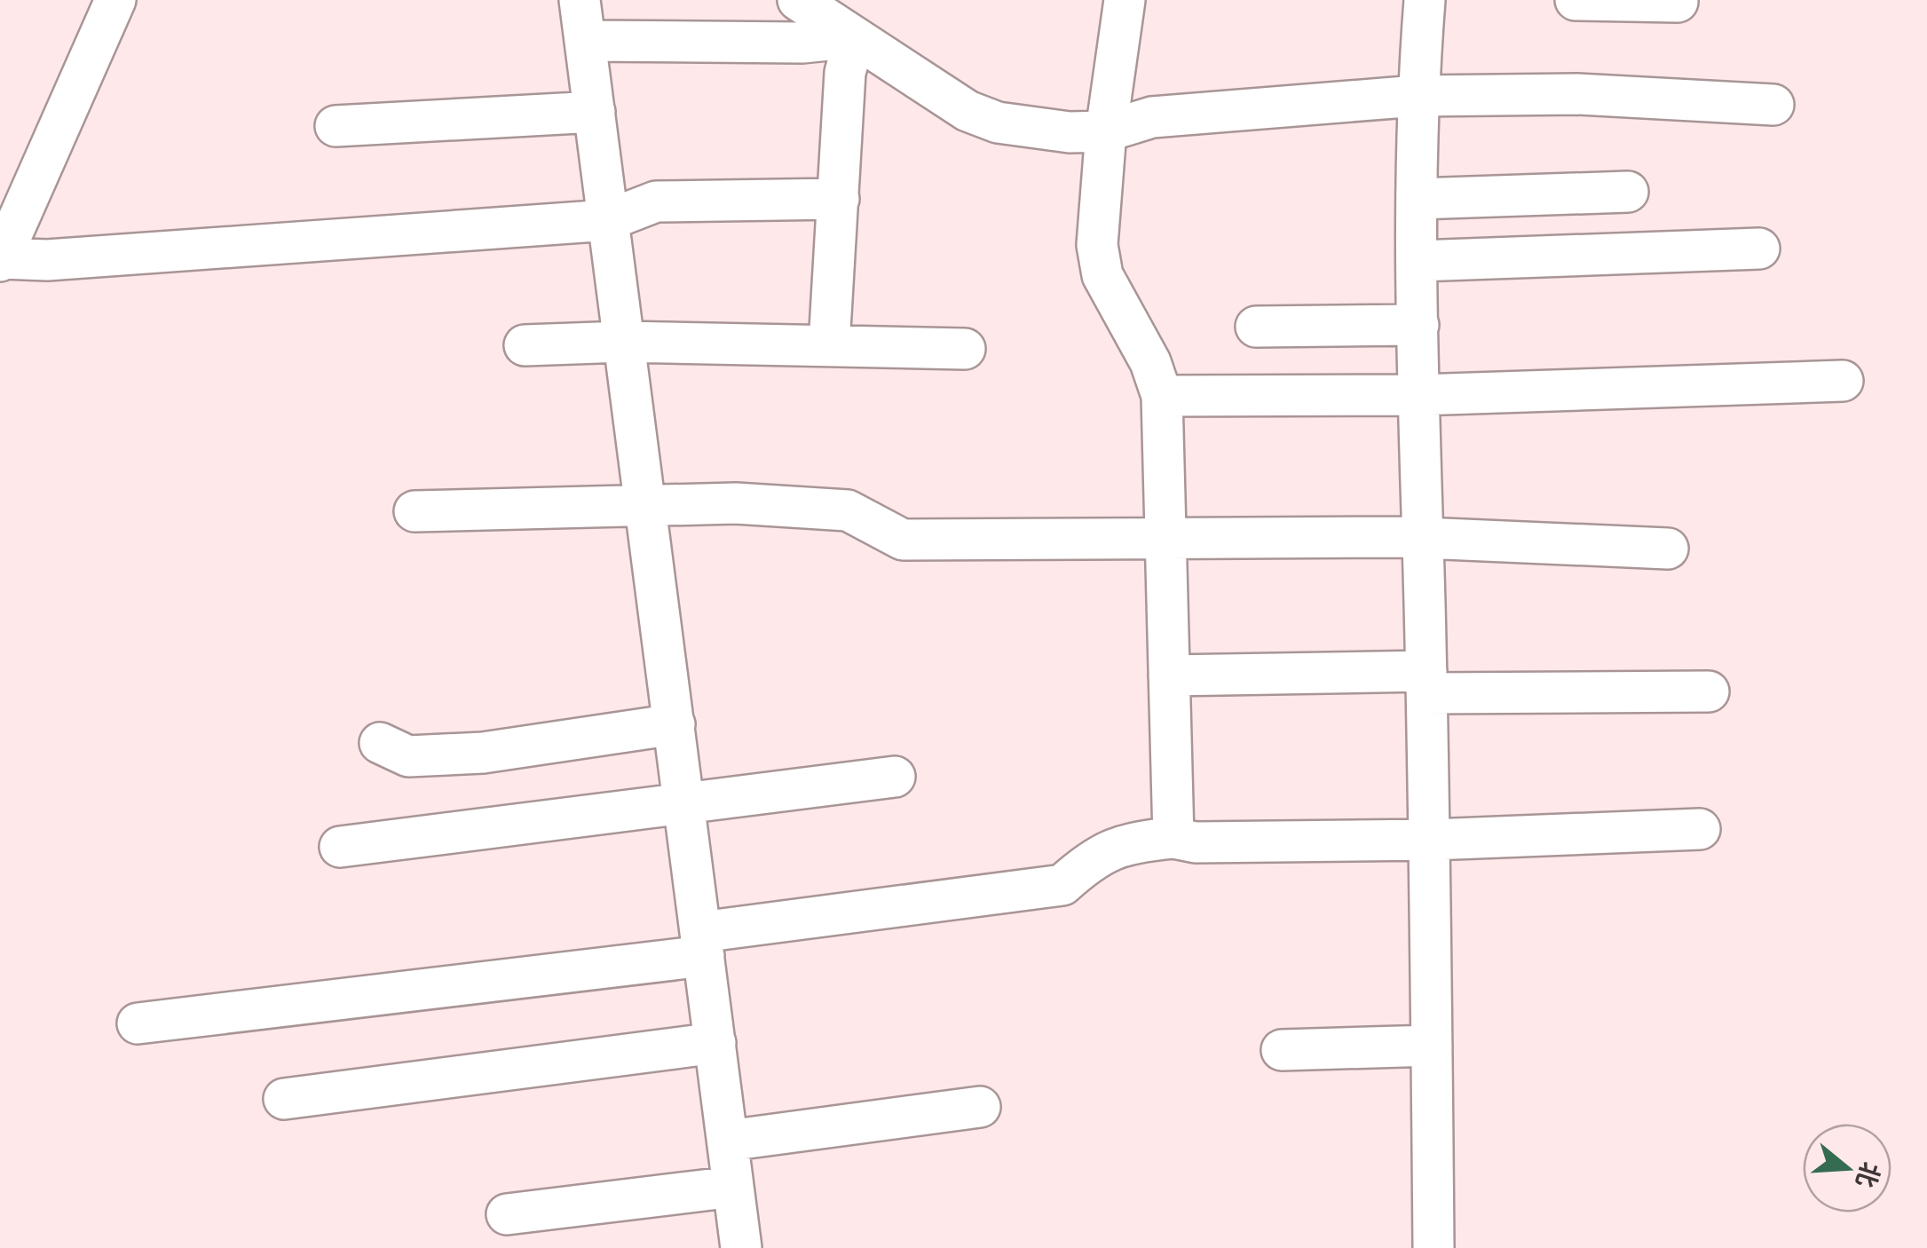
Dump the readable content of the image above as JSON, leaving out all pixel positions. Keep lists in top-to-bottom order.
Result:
{
  "north": "right"
}
